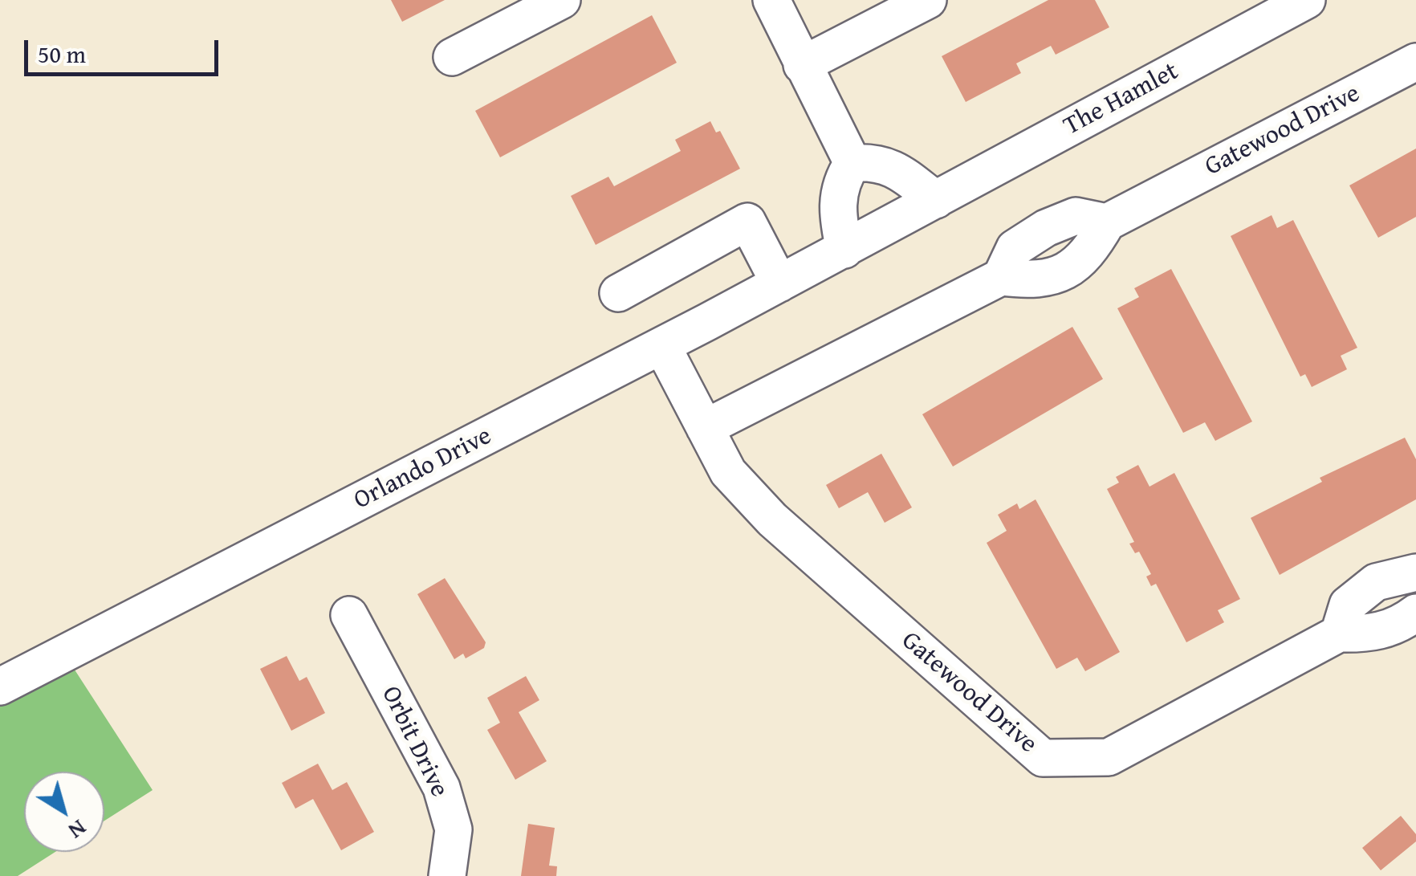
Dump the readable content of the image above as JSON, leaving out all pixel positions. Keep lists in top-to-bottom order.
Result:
{
  "streets": {
    "street": [
      "The Hamlet",
      "Gatewood Drive",
      "Orlando Drive",
      "Orbit Drive"
    ]
  },
  "crossings": [
    ["The Hamlet", "Orlando Drive"],
    ["Gatewood Drive", "Orlando Drive"]
  ],
  "scale_bar": "50 m",
  "north": "bottom right"
}
